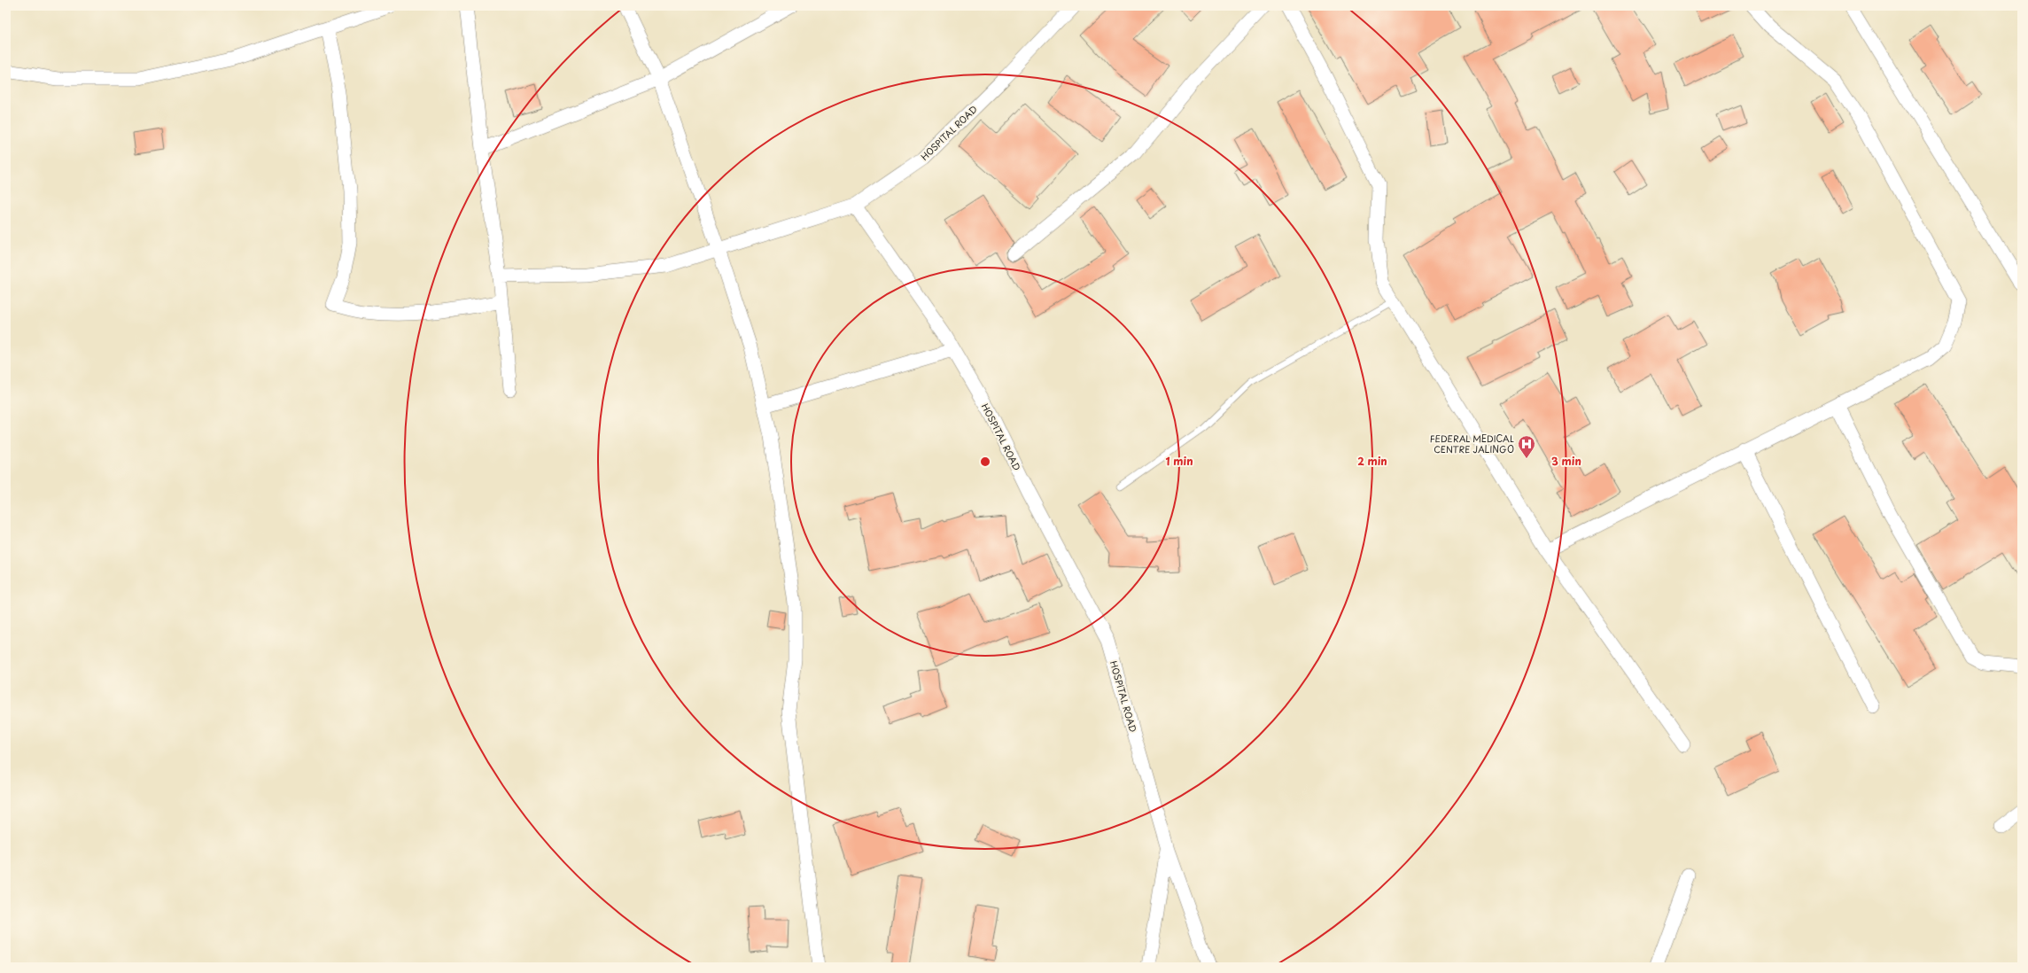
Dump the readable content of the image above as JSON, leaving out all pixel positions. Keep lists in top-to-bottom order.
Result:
{
  "streets": {
    "street": ["HOSPITAL ROAD"]
  },
  "places": {
    "hospital": ["FEDERAL MEDICAL CENTRE JALINGO"]
  },
  "rings": ["1 min", "2 min", "3 min"]
}
